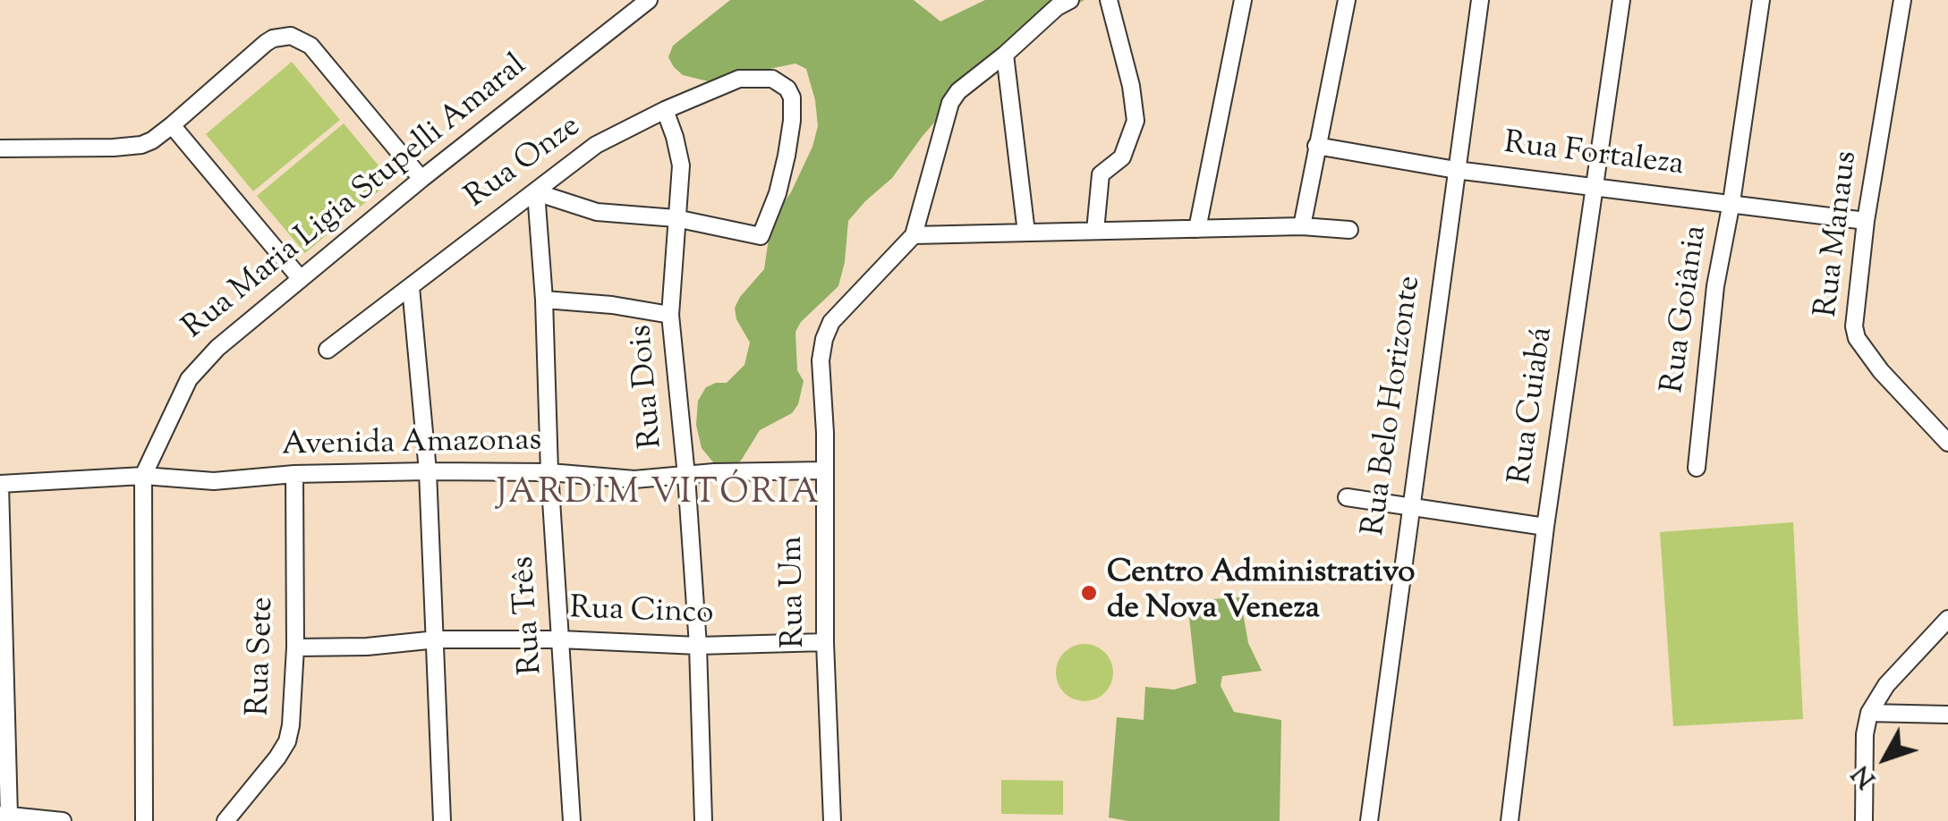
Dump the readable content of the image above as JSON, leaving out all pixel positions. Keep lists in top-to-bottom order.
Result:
{
  "streets": {
    "street": [
      "Rua Fortaleza",
      "Rua Onze",
      "Rua Maria Ligia Stupelli Amaral",
      "Rua Manaus",
      "Rua Goiânia",
      "Rua Dois",
      "Rua Belo Horizonte",
      "Rua Cuiabá",
      "Avenida Amazonas",
      "Rua Um",
      "Rua Cinco",
      "Rua Três",
      "Rua Sete"
    ]
  },
  "crossings": [
    ["Rua Fortaleza", "Rua Manaus"],
    ["Rua Fortaleza", "Rua Goiânia"],
    ["Rua Fortaleza", "Rua Belo Horizonte"],
    ["Rua Fortaleza", "Rua Cuiabá"],
    ["Rua Onze", "Rua Dois"],
    ["Rua Onze", "Rua Três"],
    ["Rua Maria Ligia Stupelli Amaral", "Avenida Amazonas"],
    ["Rua Dois", "Avenida Amazonas"],
    ["Rua Dois", "Rua Cinco"],
    ["Avenida Amazonas", "Rua Um"],
    ["Avenida Amazonas", "Rua Três"],
    ["Avenida Amazonas", "Rua Sete"],
    ["Rua Um", "Rua Cinco"],
    ["Rua Cinco", "Rua Três"],
    ["Rua Cinco", "Rua Sete"]
  ],
  "districts": ["JARDIM VITÓRIA"],
  "places": ["Centro Administrativo de Nova Veneza"],
  "north": "bottom left"
}
